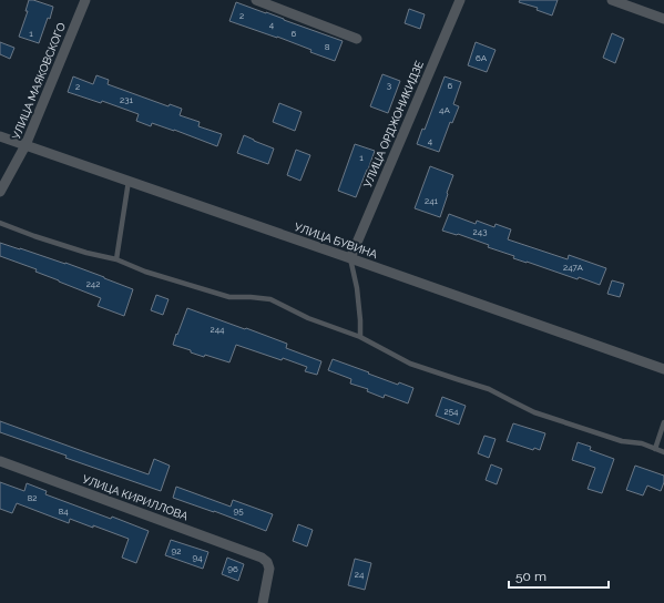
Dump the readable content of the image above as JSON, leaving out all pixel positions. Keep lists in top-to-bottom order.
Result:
{
  "streets": {
    "street": [
      "УЛИЦА МАЯКОВСКОГО",
      "УЛИЦА ОРДЖОНИКИДЗЕ",
      "УЛИЦА БУВИНА",
      "УЛИЦА КИРИЛЛОВА"
    ]
  },
  "crossings": [
    ["УЛИЦА МАЯКОВСКОГО", "УЛИЦА БУВИНА"],
    ["УЛИЦА ОРДЖОНИКИДЗЕ", "УЛИЦА БУВИНА"]
  ],
  "house_numbers": [
    "2",
    "4",
    "1",
    "6",
    "8",
    "6А",
    "3",
    "6",
    "2",
    "231",
    "4А",
    "4",
    "1",
    "241",
    "243",
    "247А",
    "242",
    "244",
    "254",
    "82",
    "84",
    "95",
    "92",
    "94",
    "96",
    "24"
  ],
  "scale_bar": "50 m"
}
